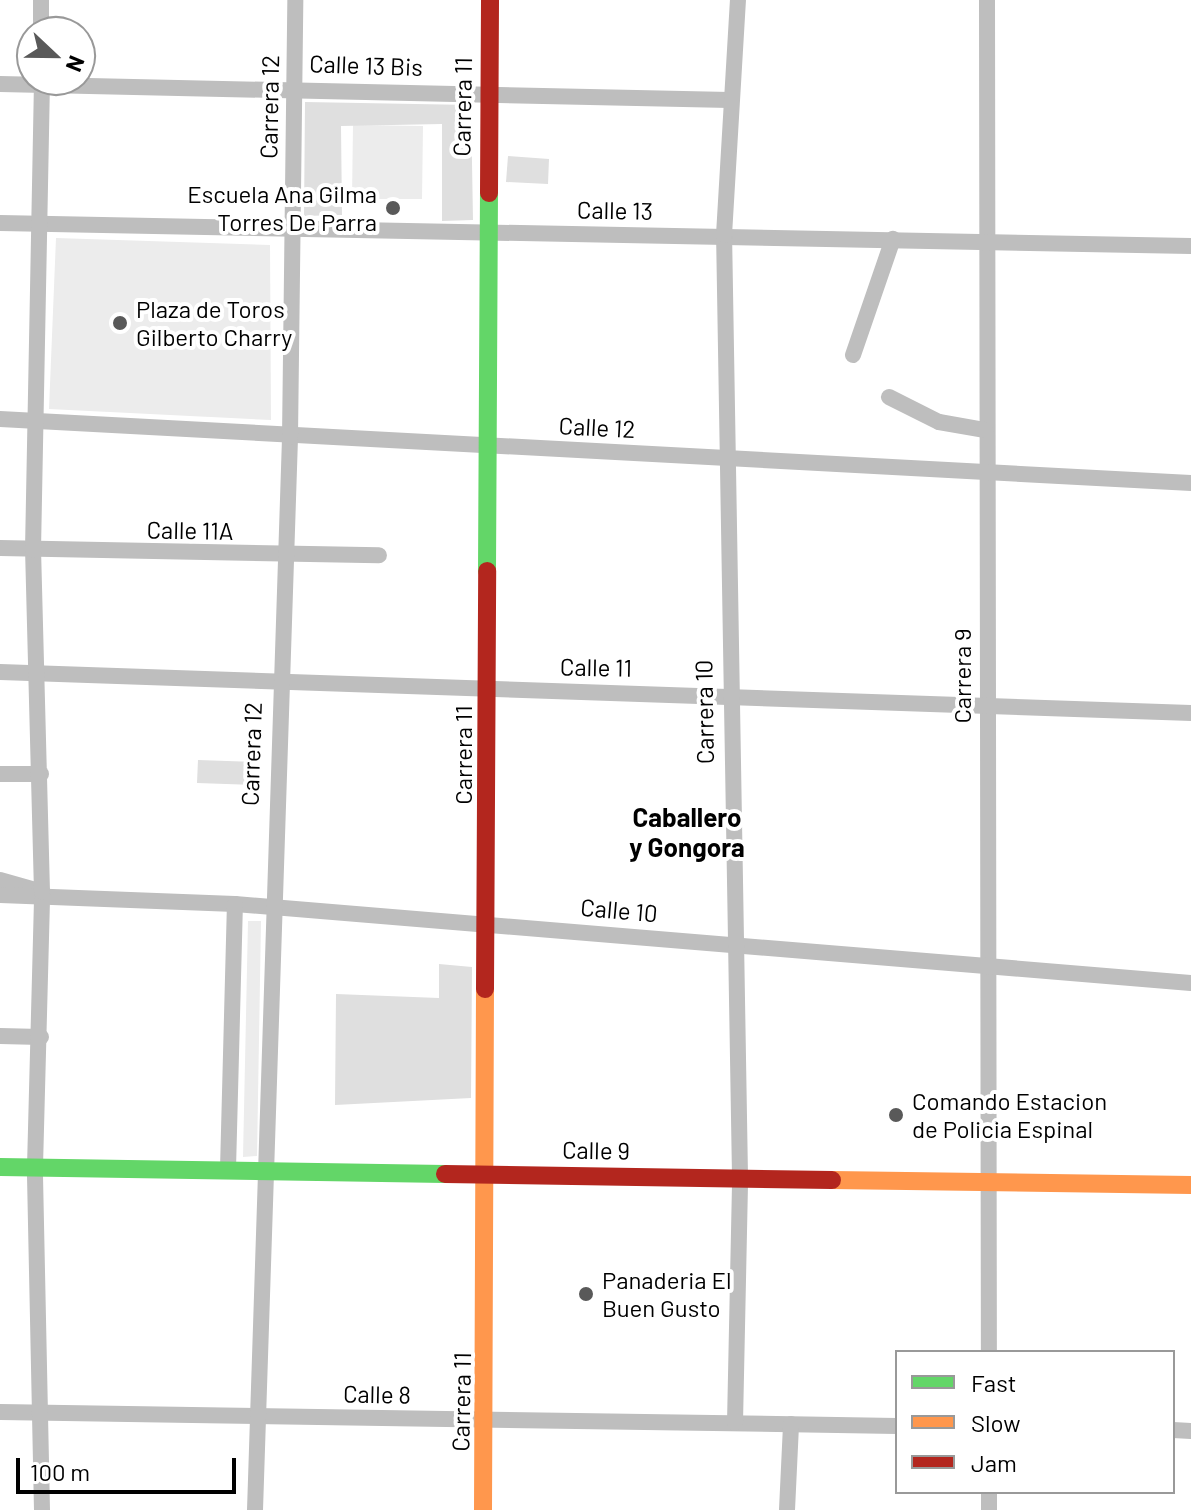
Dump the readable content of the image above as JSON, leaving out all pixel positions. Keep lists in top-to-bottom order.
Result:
{
  "streets": {
    "street": [
      "Calle 13 Bis",
      "Carrera 12",
      "Carrera 11",
      "Calle 13",
      "Calle 12",
      "Calle 11A",
      "Calle 11",
      "Carrera 9",
      "Carrera 10",
      "Calle 10",
      "Calle 9",
      "Calle 8"
    ]
  },
  "crossings": [
    ["Calle 13 Bis", "Carrera 12"],
    ["Calle 13 Bis", "Carrera 11"],
    ["Calle 13 Bis", "Carrera 10"],
    ["Carrera 12", "Calle 13"],
    ["Carrera 12", "Calle 12"],
    ["Carrera 12", "Calle 11A"],
    ["Carrera 12", "Calle 11"],
    ["Carrera 12", "Calle 10"],
    ["Carrera 12", "Calle 9"],
    ["Carrera 12", "Calle 8"],
    ["Carrera 11", "Calle 13"],
    ["Carrera 11", "Calle 12"],
    ["Carrera 11", "Calle 11"],
    ["Carrera 11", "Calle 10"],
    ["Carrera 11", "Calle 9"],
    ["Carrera 11", "Calle 8"],
    ["Calle 13", "Carrera 9"],
    ["Calle 13", "Carrera 10"],
    ["Calle 12", "Carrera 9"],
    ["Calle 12", "Carrera 10"],
    ["Calle 11", "Carrera 9"],
    ["Calle 11", "Carrera 10"],
    ["Carrera 9", "Calle 10"],
    ["Carrera 9", "Calle 9"],
    ["Carrera 10", "Calle 10"],
    ["Carrera 10", "Calle 9"],
    ["Carrera 10", "Calle 8"]
  ],
  "districts": ["Caballero y Gongora"],
  "places": [
    "Escuela Ana Gilma Torres De Parra",
    "Plaza de Toros Gilberto Charry",
    "Comando Estacion de Policia Espinal",
    "Panaderia El Buen Gusto"
  ],
  "legend": ["Fast", "Slow", "Jam"],
  "scale_bar": "100 m",
  "north": "right"
}
